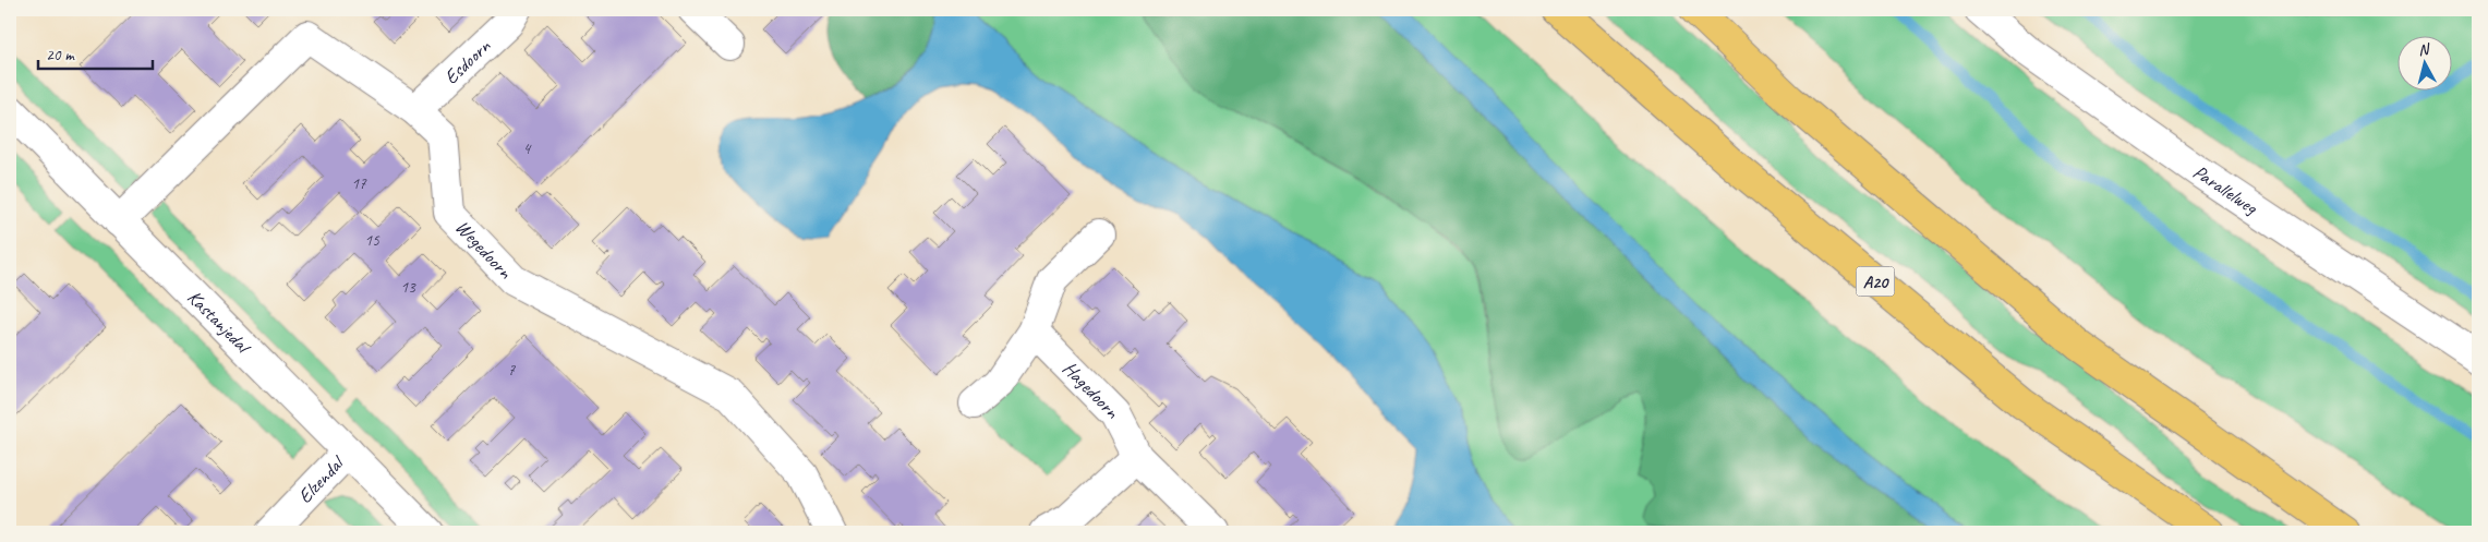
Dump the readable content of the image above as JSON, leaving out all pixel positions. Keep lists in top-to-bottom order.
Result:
{
  "streets": {
    "highway": ["A20"],
    "street": [
      "Esdoorn",
      "Parallelweg",
      "Wegedoorn",
      "Kastanjedal",
      "Hagedoorn",
      "Elzendal"
    ]
  },
  "crossings": [
    ["Esdoorn", "Wegedoorn"],
    ["Wegedoorn", "Kastanjedal"],
    ["Kastanjedal", "Elzendal"]
  ],
  "house_numbers": [
    "4",
    "17",
    "15",
    "13",
    "7"
  ],
  "scale_bar": "20 m",
  "north": "top"
}
